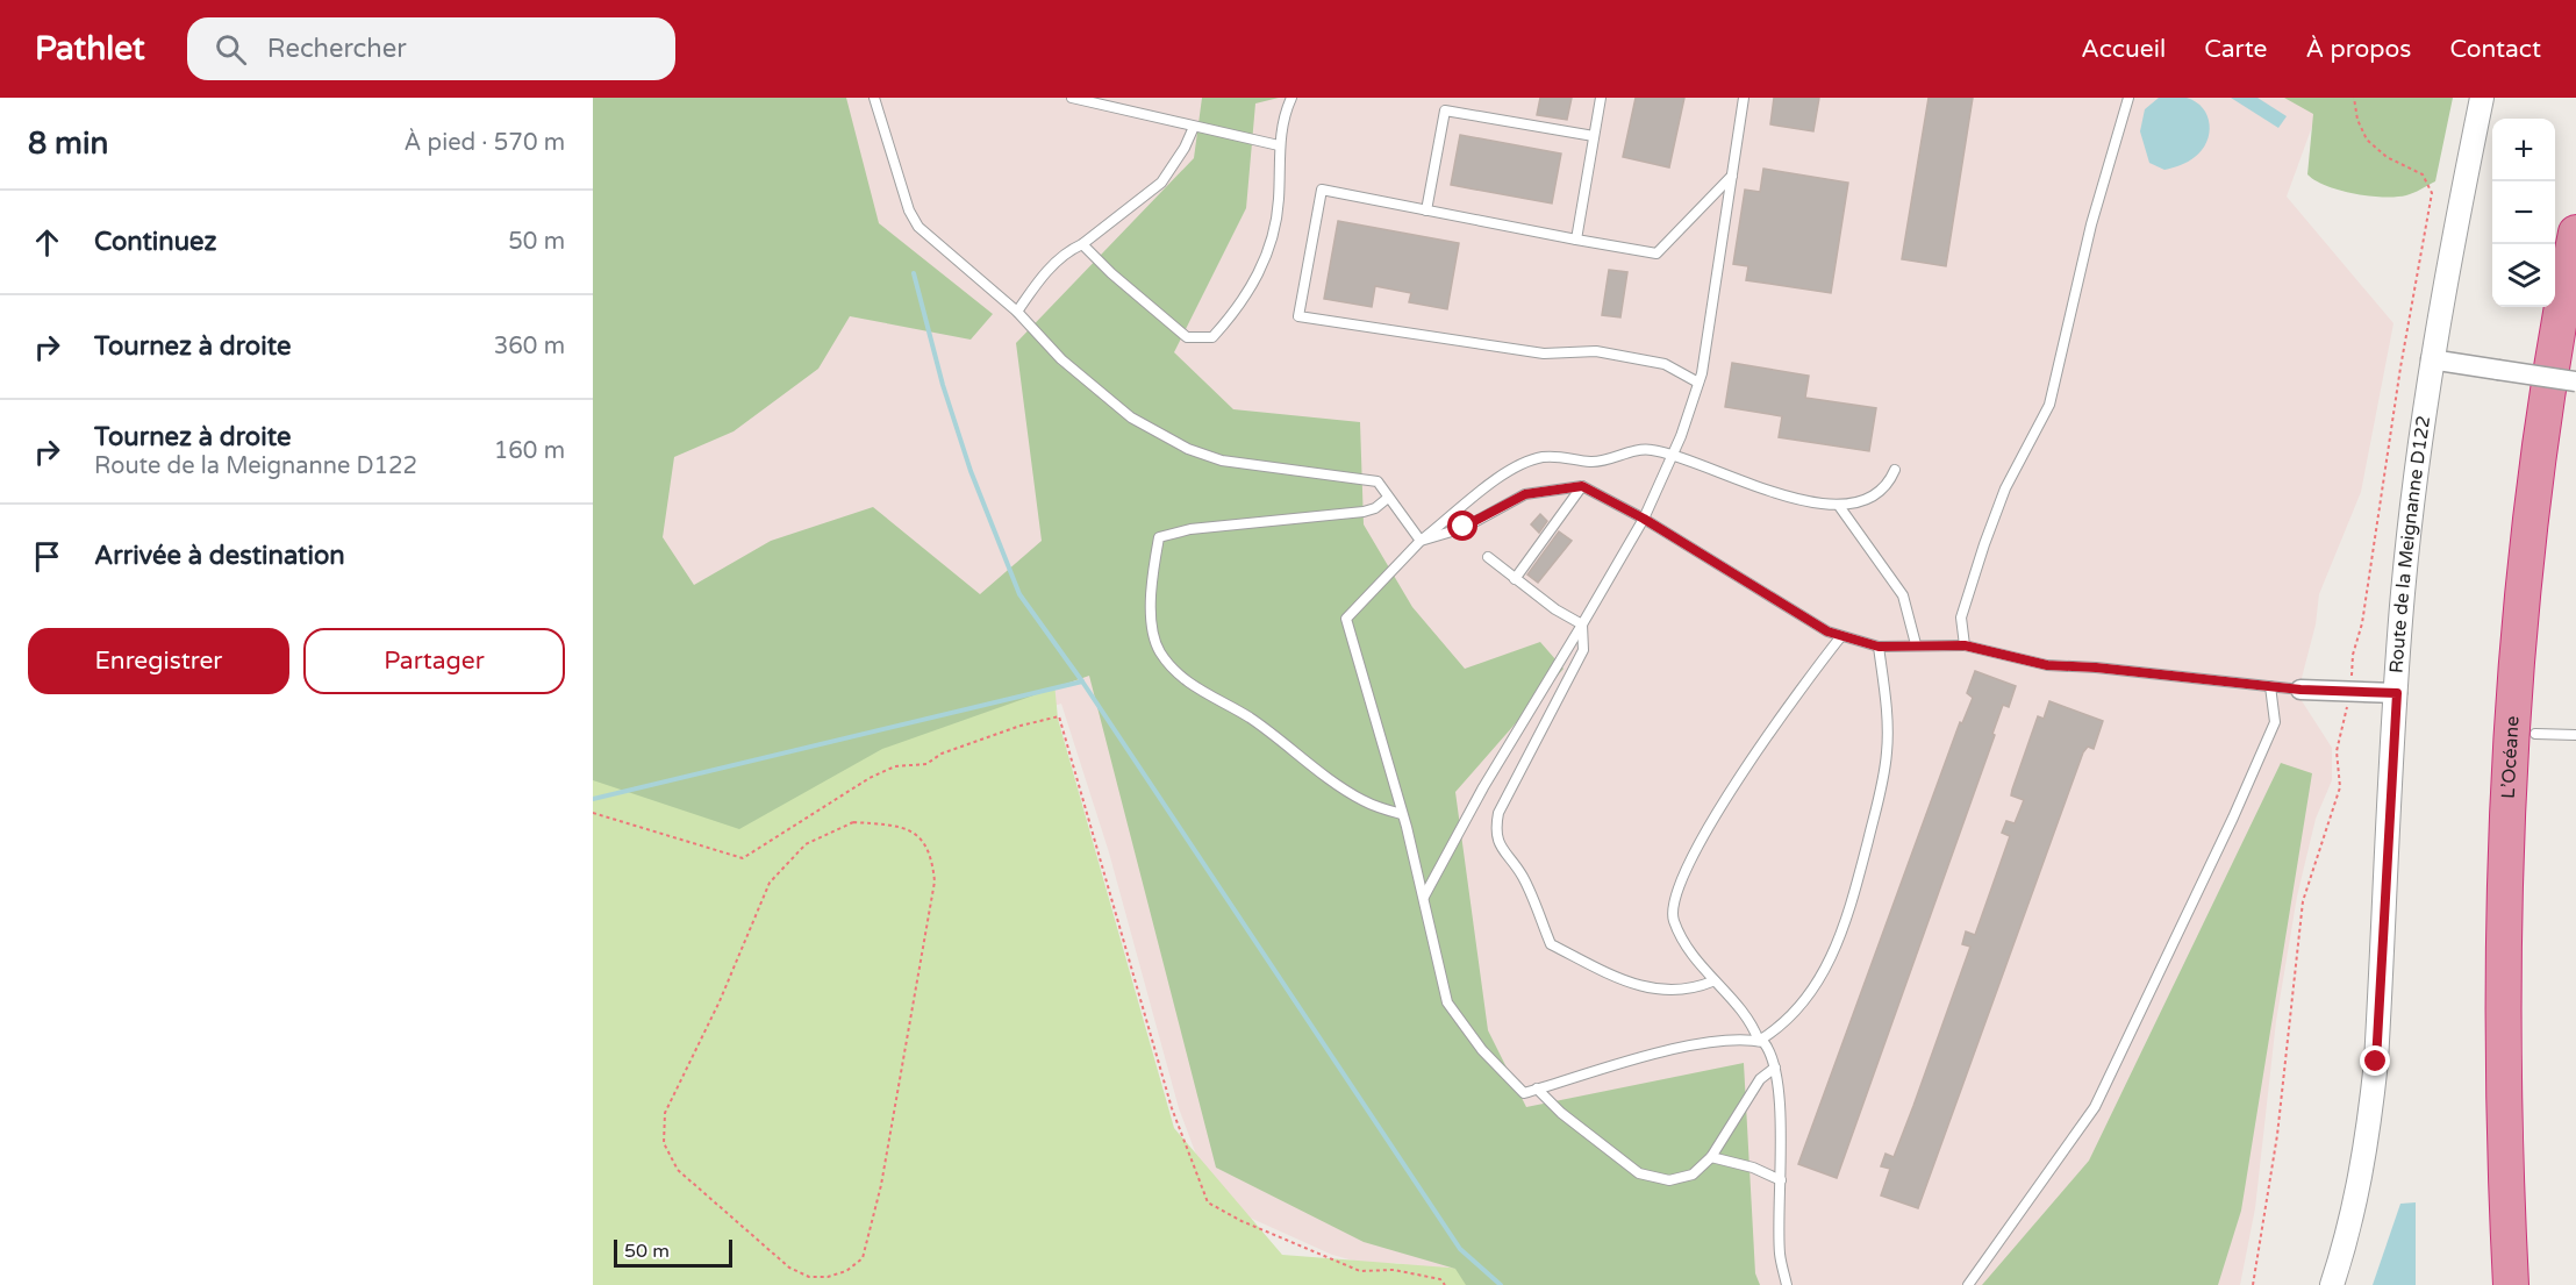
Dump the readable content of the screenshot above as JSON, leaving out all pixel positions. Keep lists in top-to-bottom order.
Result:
{
  "streets": {
    "highway": ["L’Océane"],
    "street": ["Route de la Meignanne D122"]
  },
  "scale_bar": "50 m",
  "page": {
    "header": "Pathlet",
    "search": "Rechercher",
    "nav": [
      "Accueil",
      "Carte",
      "À propos",
      "Contact"
    ],
    "heading": ["8 min", "À pied · 570 m"],
    "map_buttons": ["+", "−"],
    "list": [
      ["Continuez", "50 m"],
      ["Tournez à droite", "360 m"],
      ["Tournez à droite", "Route de la Meignanne D122", "160 m"],
      "Arrivée à destination"
    ],
    "buttons": ["Enregistrer", "Partager"],
    "scale": "50 m"
  }
}
